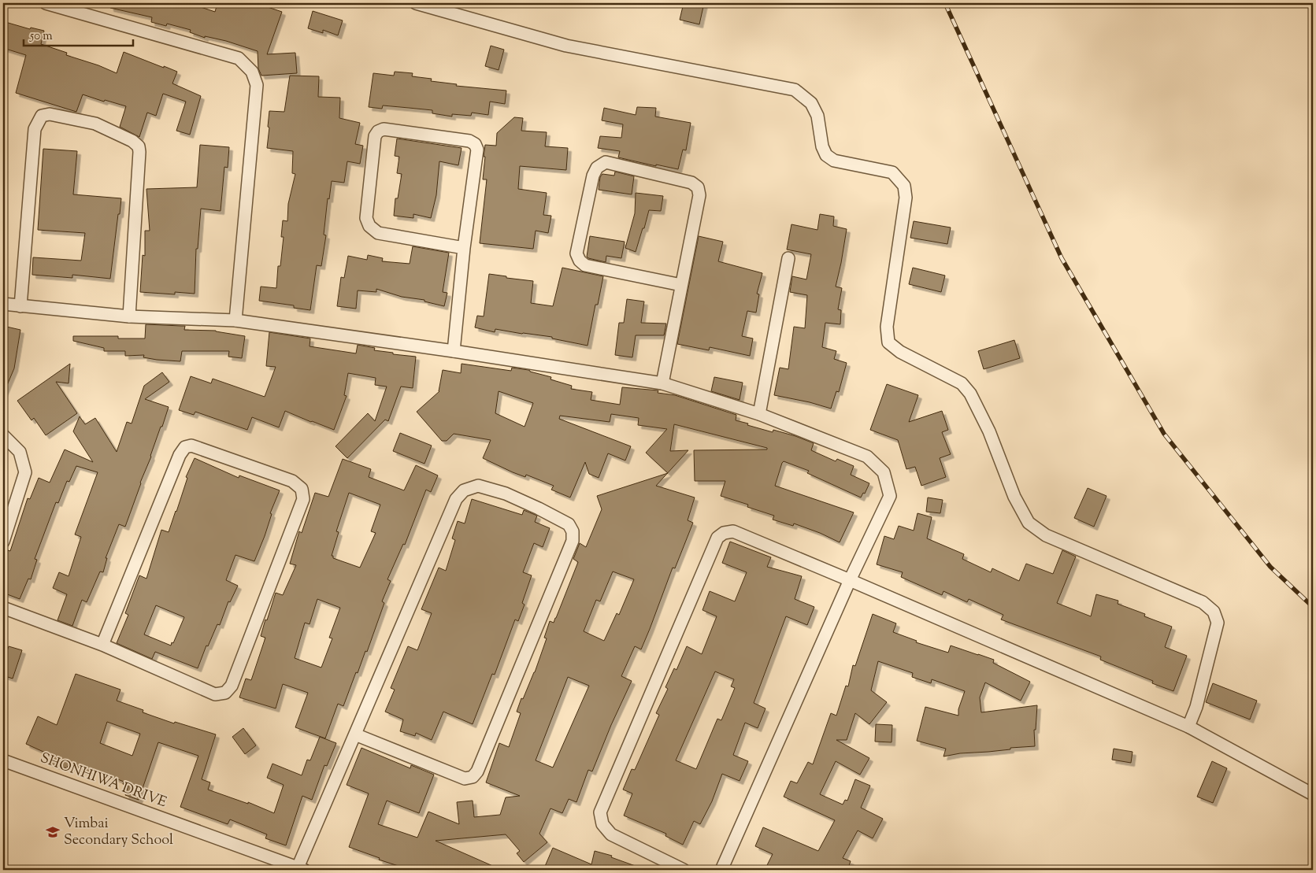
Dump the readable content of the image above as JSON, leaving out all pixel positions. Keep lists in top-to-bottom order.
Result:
{
  "streets": {
    "street": ["SHONHIWA DRIVE"]
  },
  "places": {
    "school or university": ["Vimbai Secondary School"]
  },
  "scale_bar": "50 m"
}
